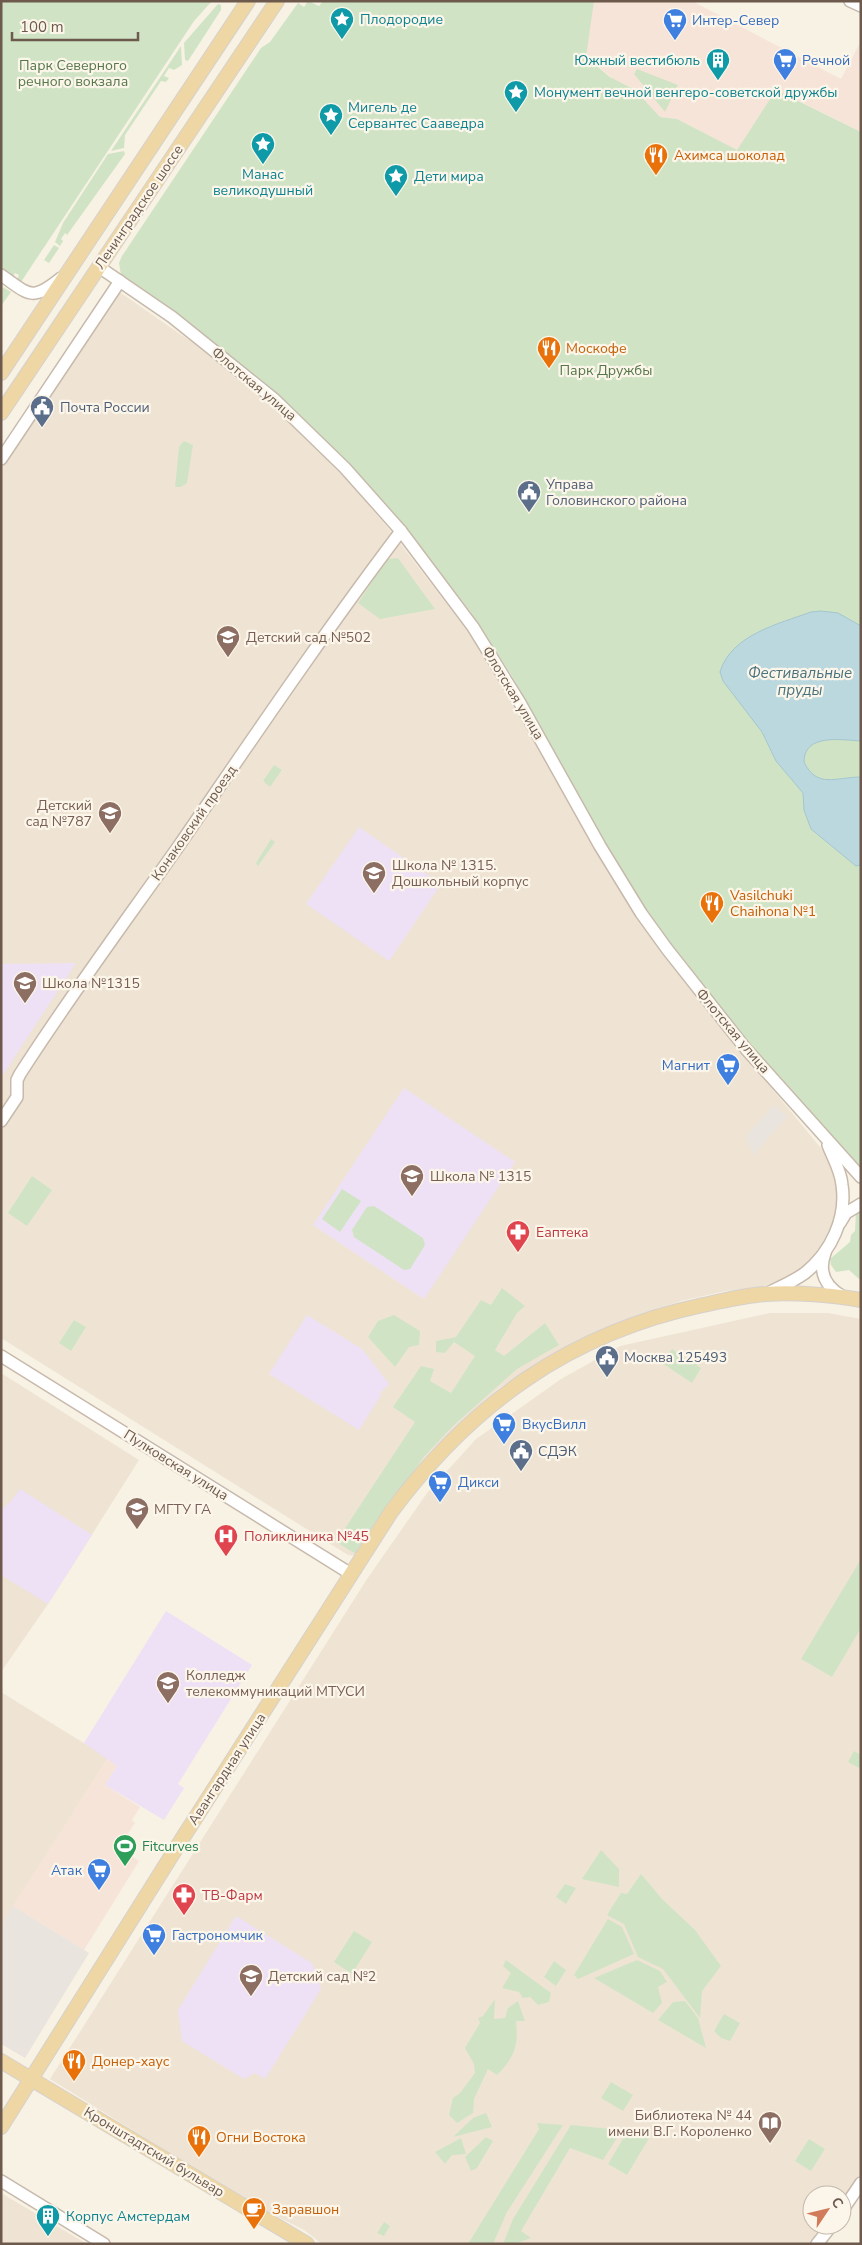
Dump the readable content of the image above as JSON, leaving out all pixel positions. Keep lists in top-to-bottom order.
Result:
{
  "streets": {
    "main road": ["Ленинградское шоссе", "Авангардная улица", "Кронштадтский бульвар"],
    "street": ["Флотская улица", "Конаковский проезд", "Пулковская улица"]
  },
  "crossings": [
    ["Ленинградское шоссе", "Флотская улица"],
    ["Флотская улица", "Конаковский проезд"],
    ["Флотская улица", "Авангардная улица"],
    ["Пулковская улица", "Авангардная улица"],
    ["Авангардная улица", "Кронштадтский бульвар"]
  ],
  "water": ["Фестивальные пруды"],
  "parks": ["Парк Северного речного вокзала", "Парк Дружбы"],
  "places": {
    "place": [
      "Плодородие",
      "Монумент вечной венгеро-советской дружбы",
      "Мигель де Сервантес Сааведра",
      "Манас великодушный",
      "Дети мира"
    ],
    "supermarket": [
      "Интер-Север",
      "Речной",
      "Магнит",
      "ВкусВилл",
      "Дикси",
      "Атак",
      "Гастрономчик"
    ],
    "building": ["Южный вестибюль", "Корпус Амстердам"],
    "restaurant": [
      "Ахимса шоколад",
      "Москофе",
      "Vasilchuki Chaihona №1",
      "Донер-хаус",
      "Огни Востока"
    ],
    "public building": [
      "Почта России",
      "Управа Головинского района",
      "Москва 125493",
      "СДЭК"
    ],
    "school or university": [
      "Детский сад №502",
      "Детский сад №787",
      "Школа № 1315. Дошкольный корпус",
      "Школа №1315",
      "Школа № 1315",
      "МГТУ ГА",
      "Колледж телекоммуникаций МТУСИ",
      "Детский сад №2"
    ],
    "pharmacy": ["Еаптека", "ТВ-Фарм"],
    "hospital": ["Поликлиника №45"],
    "sports": ["Fitcurves"],
    "library": ["Библиотека № 44 имени В.Г. Короленко"],
    "cafe": ["Заравшон"]
  },
  "scale_bar": "100 m",
  "north": "top right"
}
